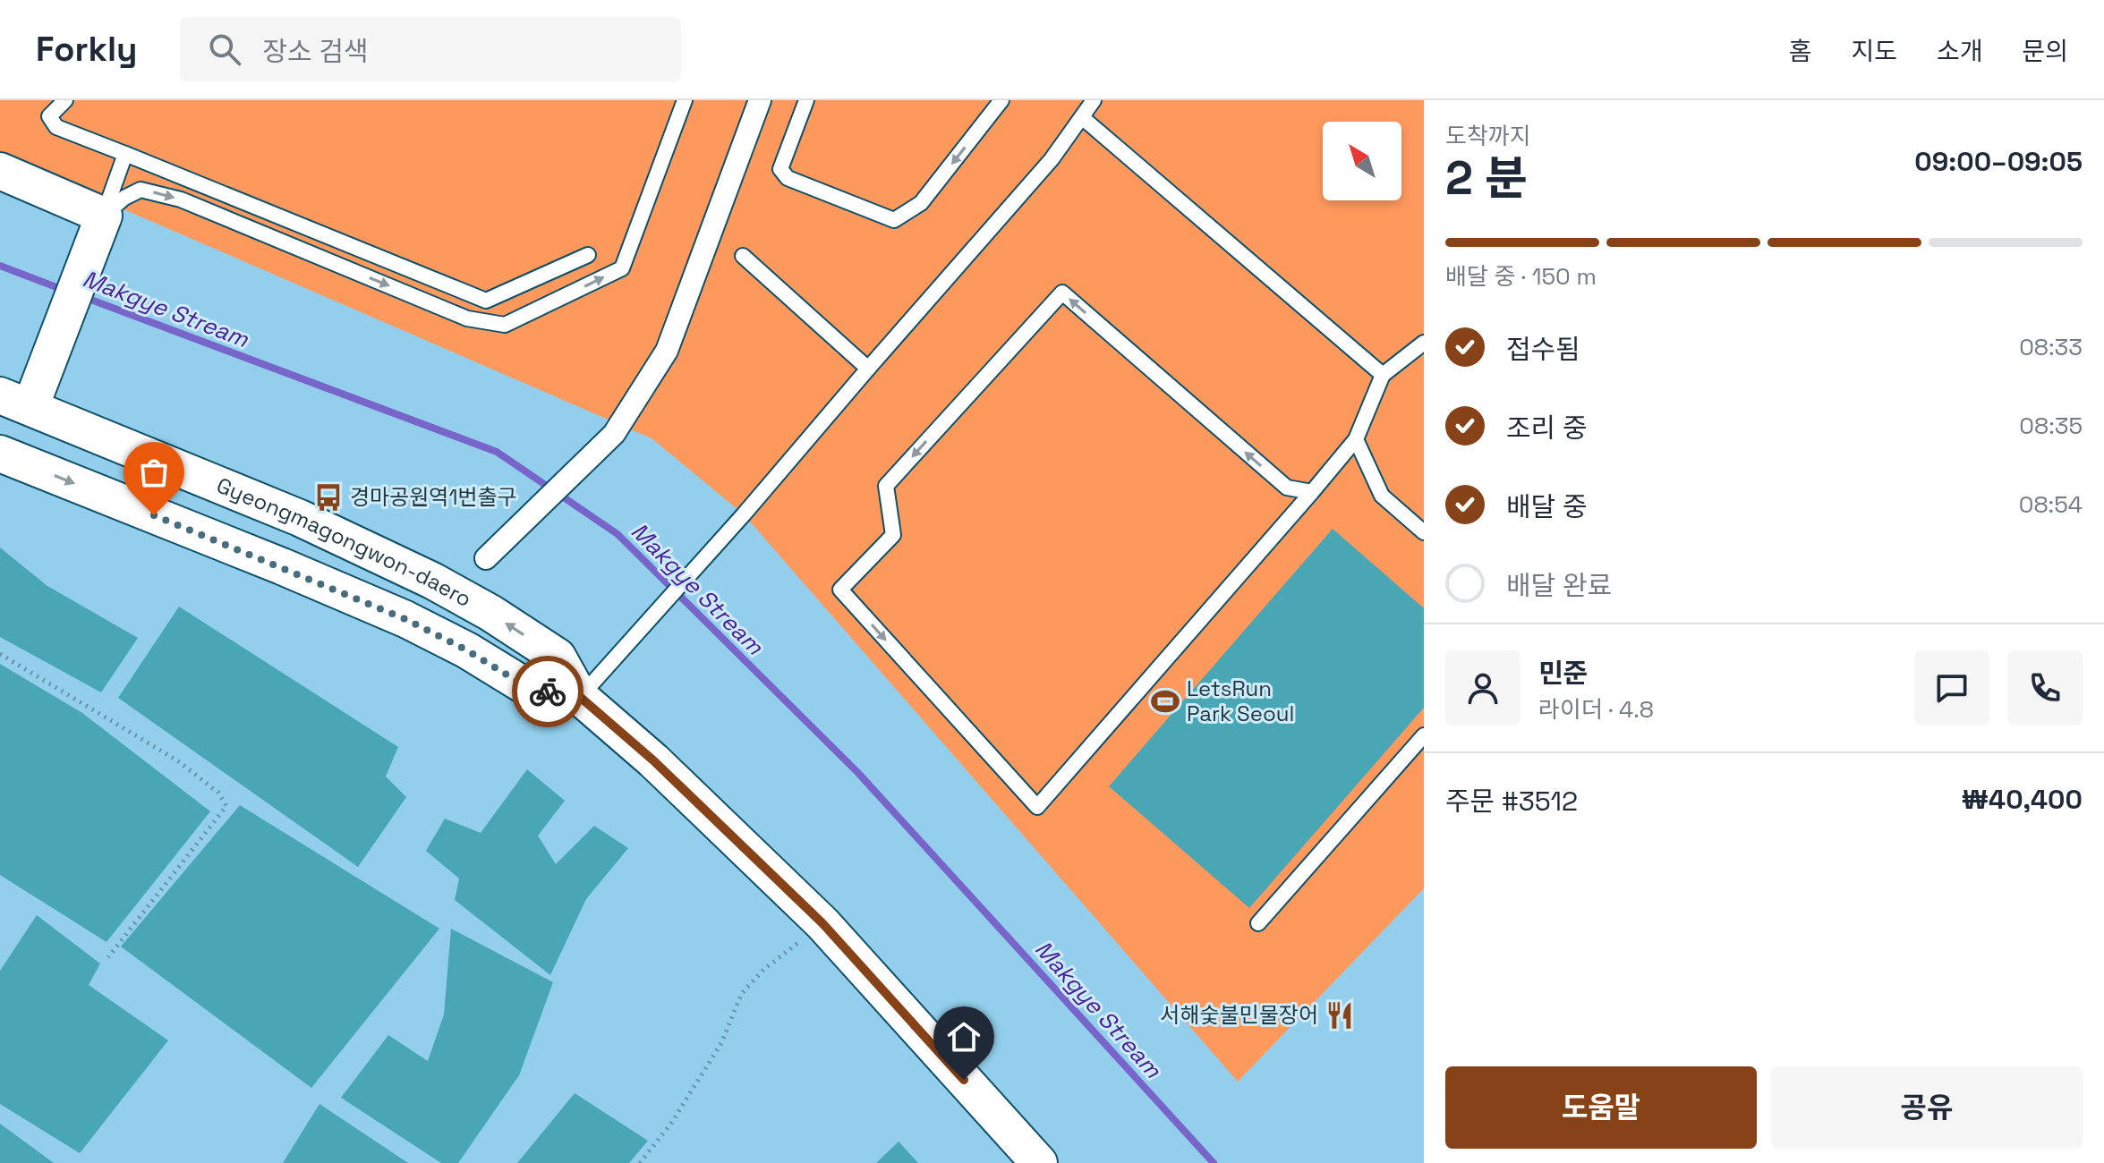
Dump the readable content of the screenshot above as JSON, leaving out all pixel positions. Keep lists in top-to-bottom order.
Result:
{
  "streets": {
    "street": ["Gyeongmagongwon-daero"]
  },
  "water": ["Makgye Stream"],
  "places": {
    "bus stop": ["경마공원역1번출구"],
    "sports": ["LetsRun Park Seoul"],
    "restaurant": ["서해숯불민물장어"]
  },
  "north": "top left",
  "page": {
    "header": "Forkly",
    "search": "장소 검색",
    "nav": [
      "홈",
      "지도",
      "소개",
      "문의"
    ],
    "heading": ["2 분", "도착까지", "09:00–09:05"],
    "panel": [
      "민준",
      "라이더 · 4.8",
      "주문 #3512",
      "₩40,400"
    ],
    "bar": "배달 중 · 150 m",
    "list": [
      ["접수됨", "08:33"],
      ["조리 중", "08:35"],
      ["배달 중", "08:54"],
      "배달 완료"
    ],
    "buttons": ["도움말", "공유"]
  }
}
